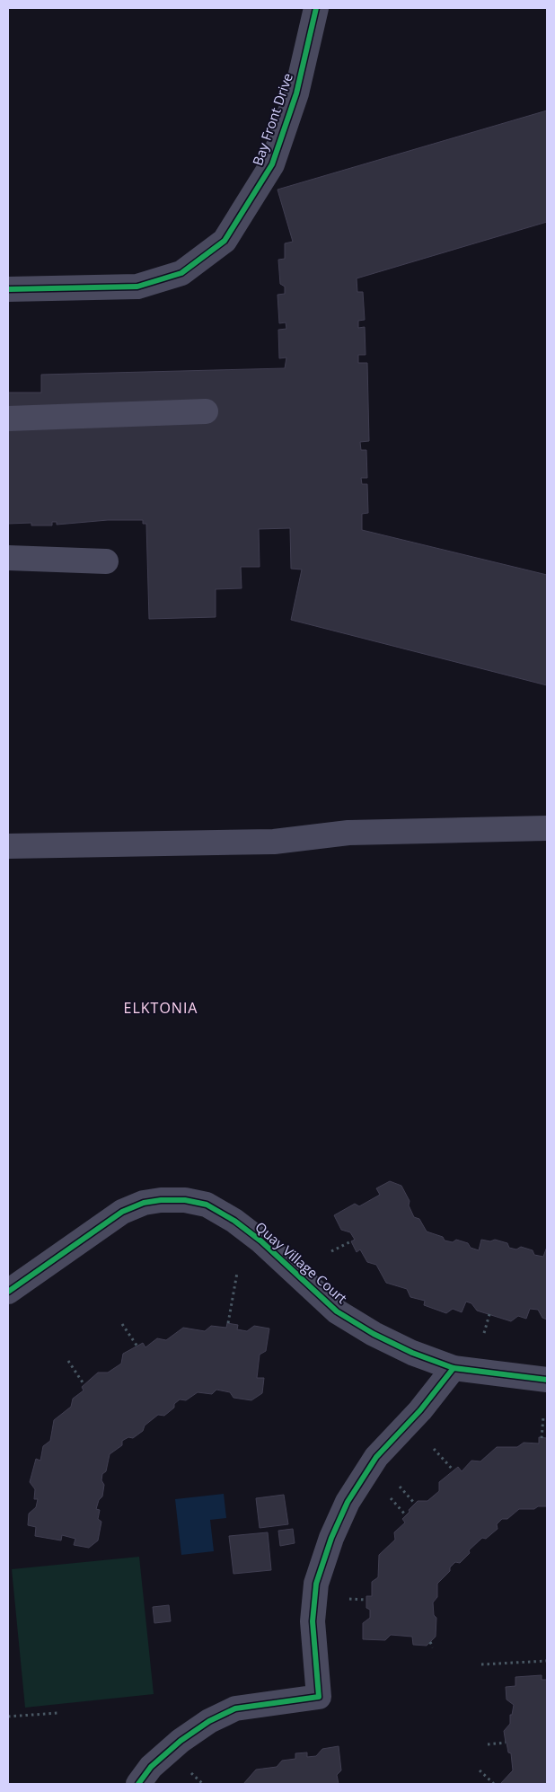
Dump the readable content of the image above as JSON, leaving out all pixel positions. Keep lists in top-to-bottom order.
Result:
{
  "streets": {
    "street": ["Bay Front Drive", "Quay Village Court"]
  },
  "districts": ["ELKTONIA"]
}
